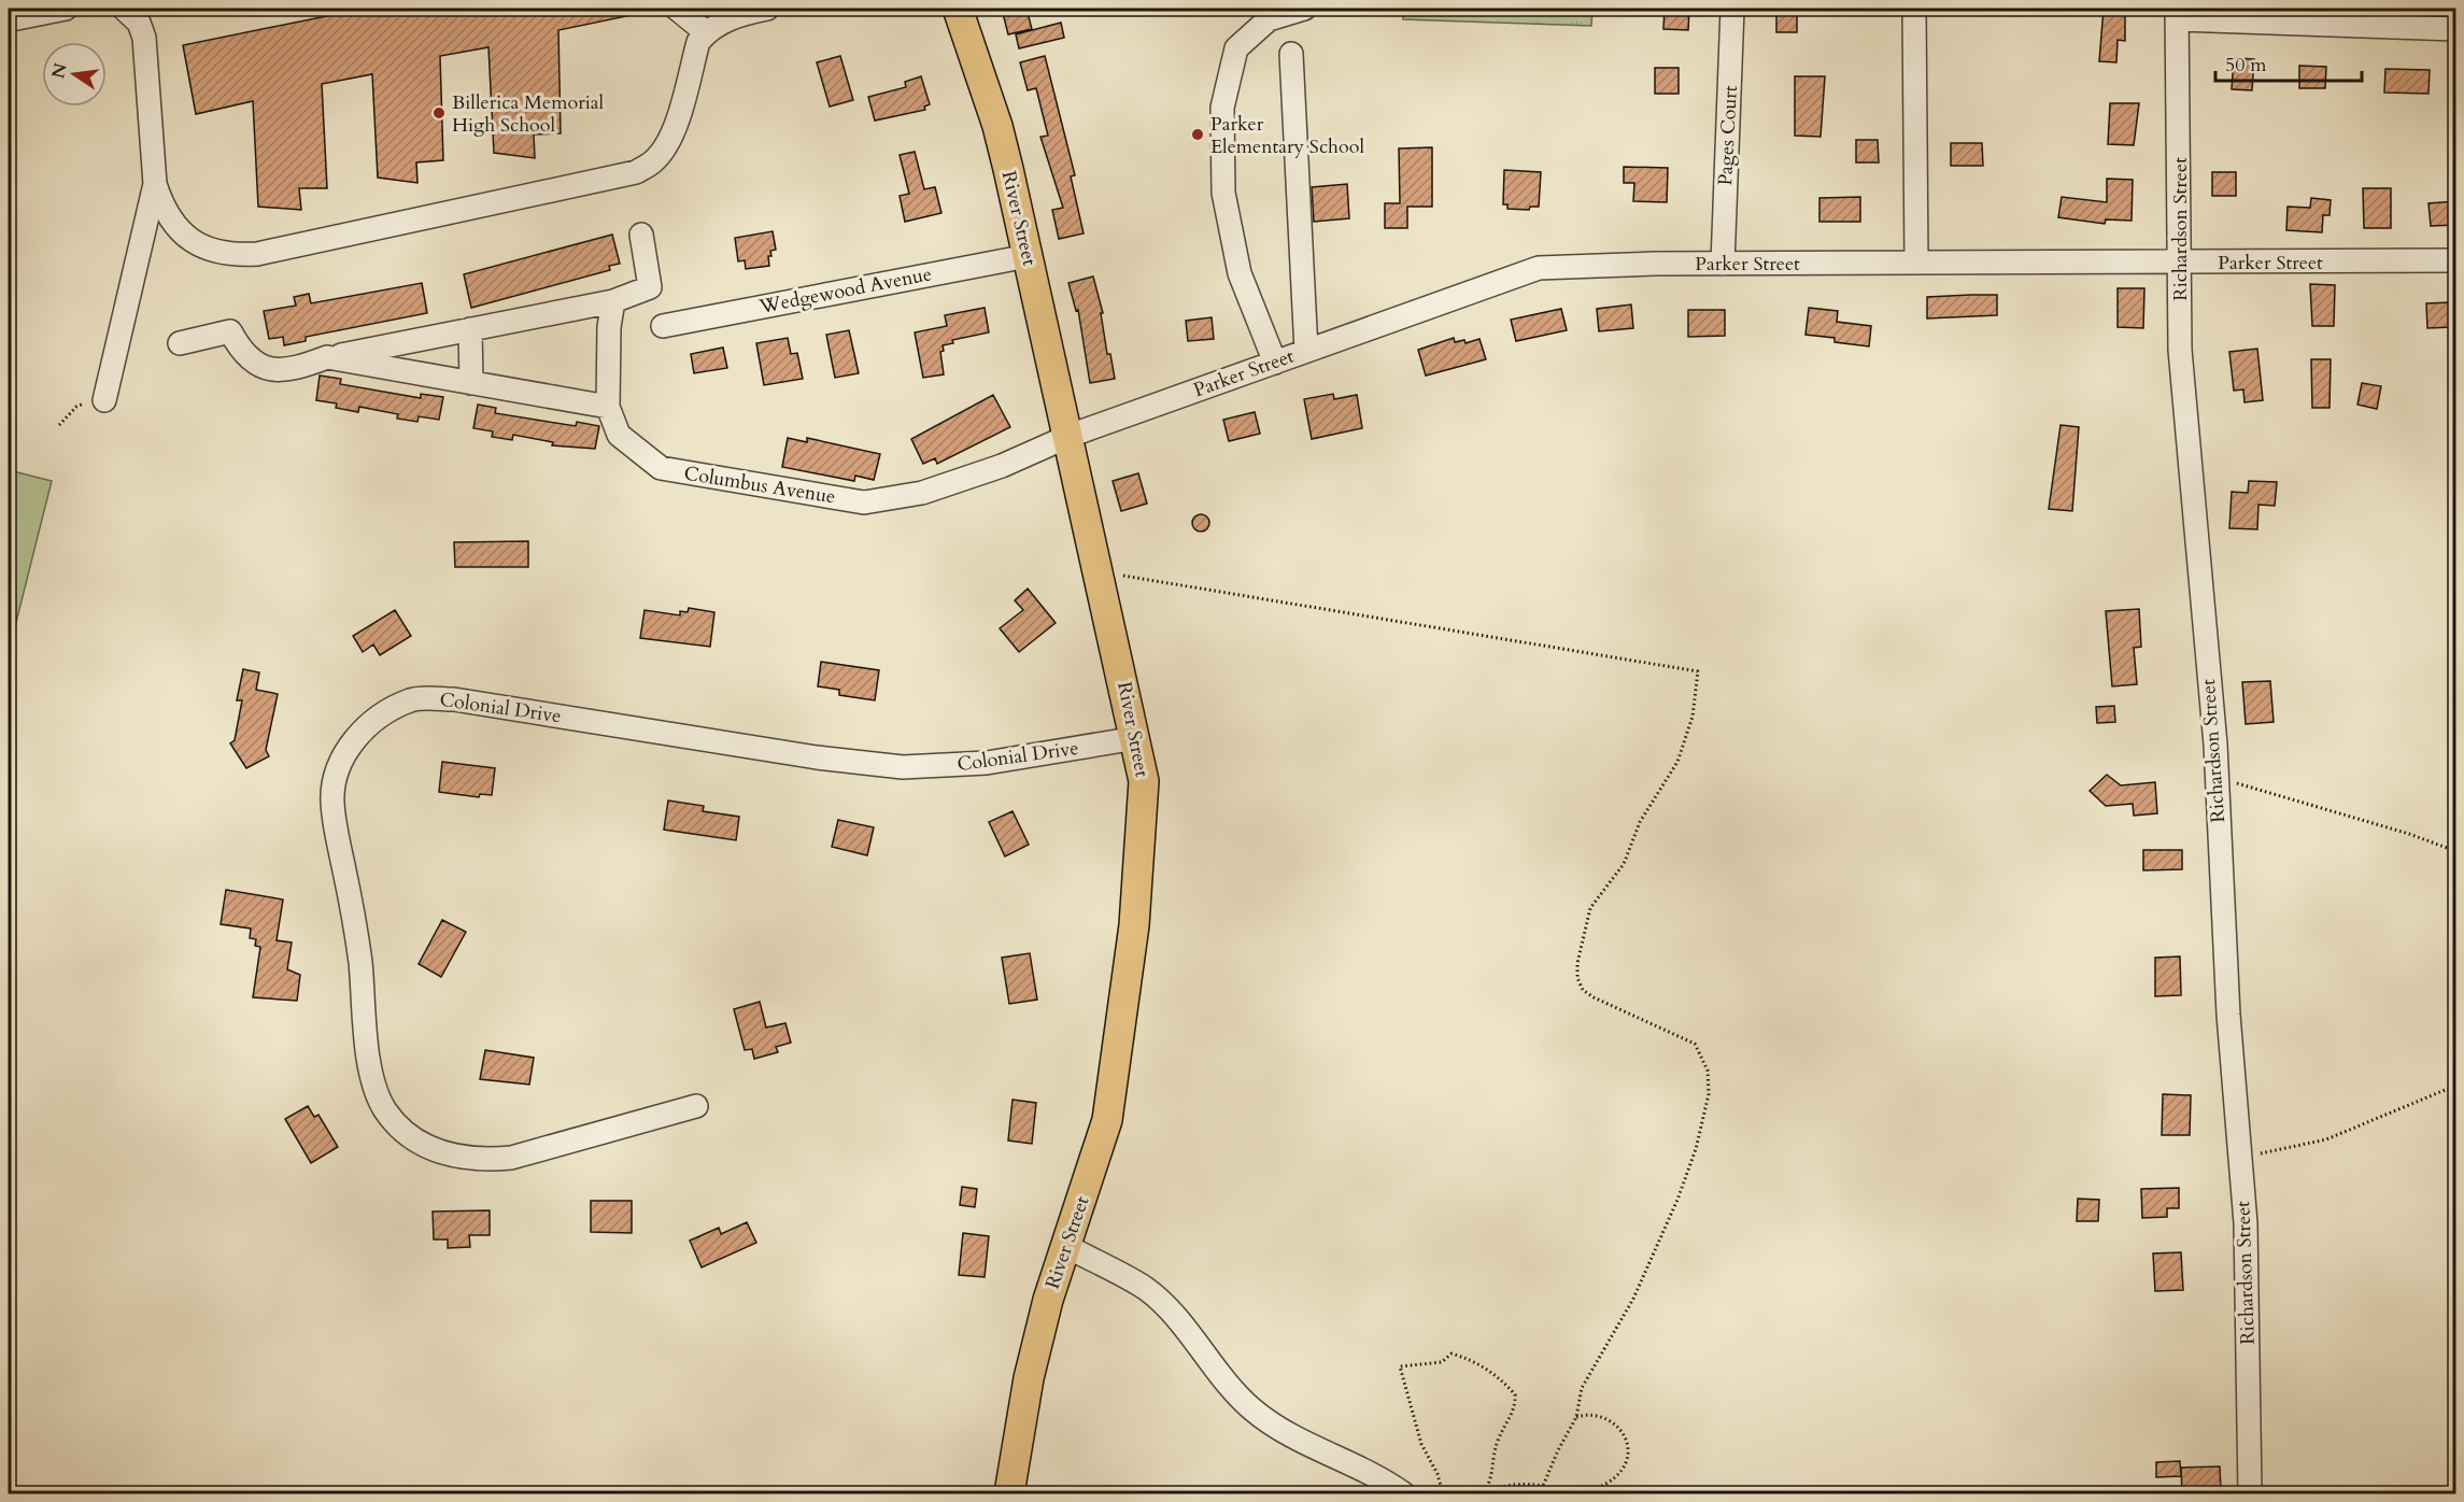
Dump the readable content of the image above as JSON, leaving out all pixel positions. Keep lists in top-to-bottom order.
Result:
{
  "streets": {
    "main road": ["River Street"],
    "street": [
      "Pages Court",
      "Richardson Street",
      "Parker Street",
      "Wedgewood Avenue",
      "Columbus Avenue",
      "Colonial Drive"
    ]
  },
  "crossings": [
    ["Pages Court", "Parker Street"],
    ["River Street", "Parker Street"],
    ["River Street", "Wedgewood Avenue"],
    ["River Street", "Columbus Avenue"],
    ["River Street", "Colonial Drive"],
    ["Richardson Street", "Parker Street"],
    ["Parker Street", "Columbus Avenue"]
  ],
  "places": ["Billerica Memorial High School", "Parker Elementary School"],
  "scale_bar": "50 m",
  "north": "left"
}
